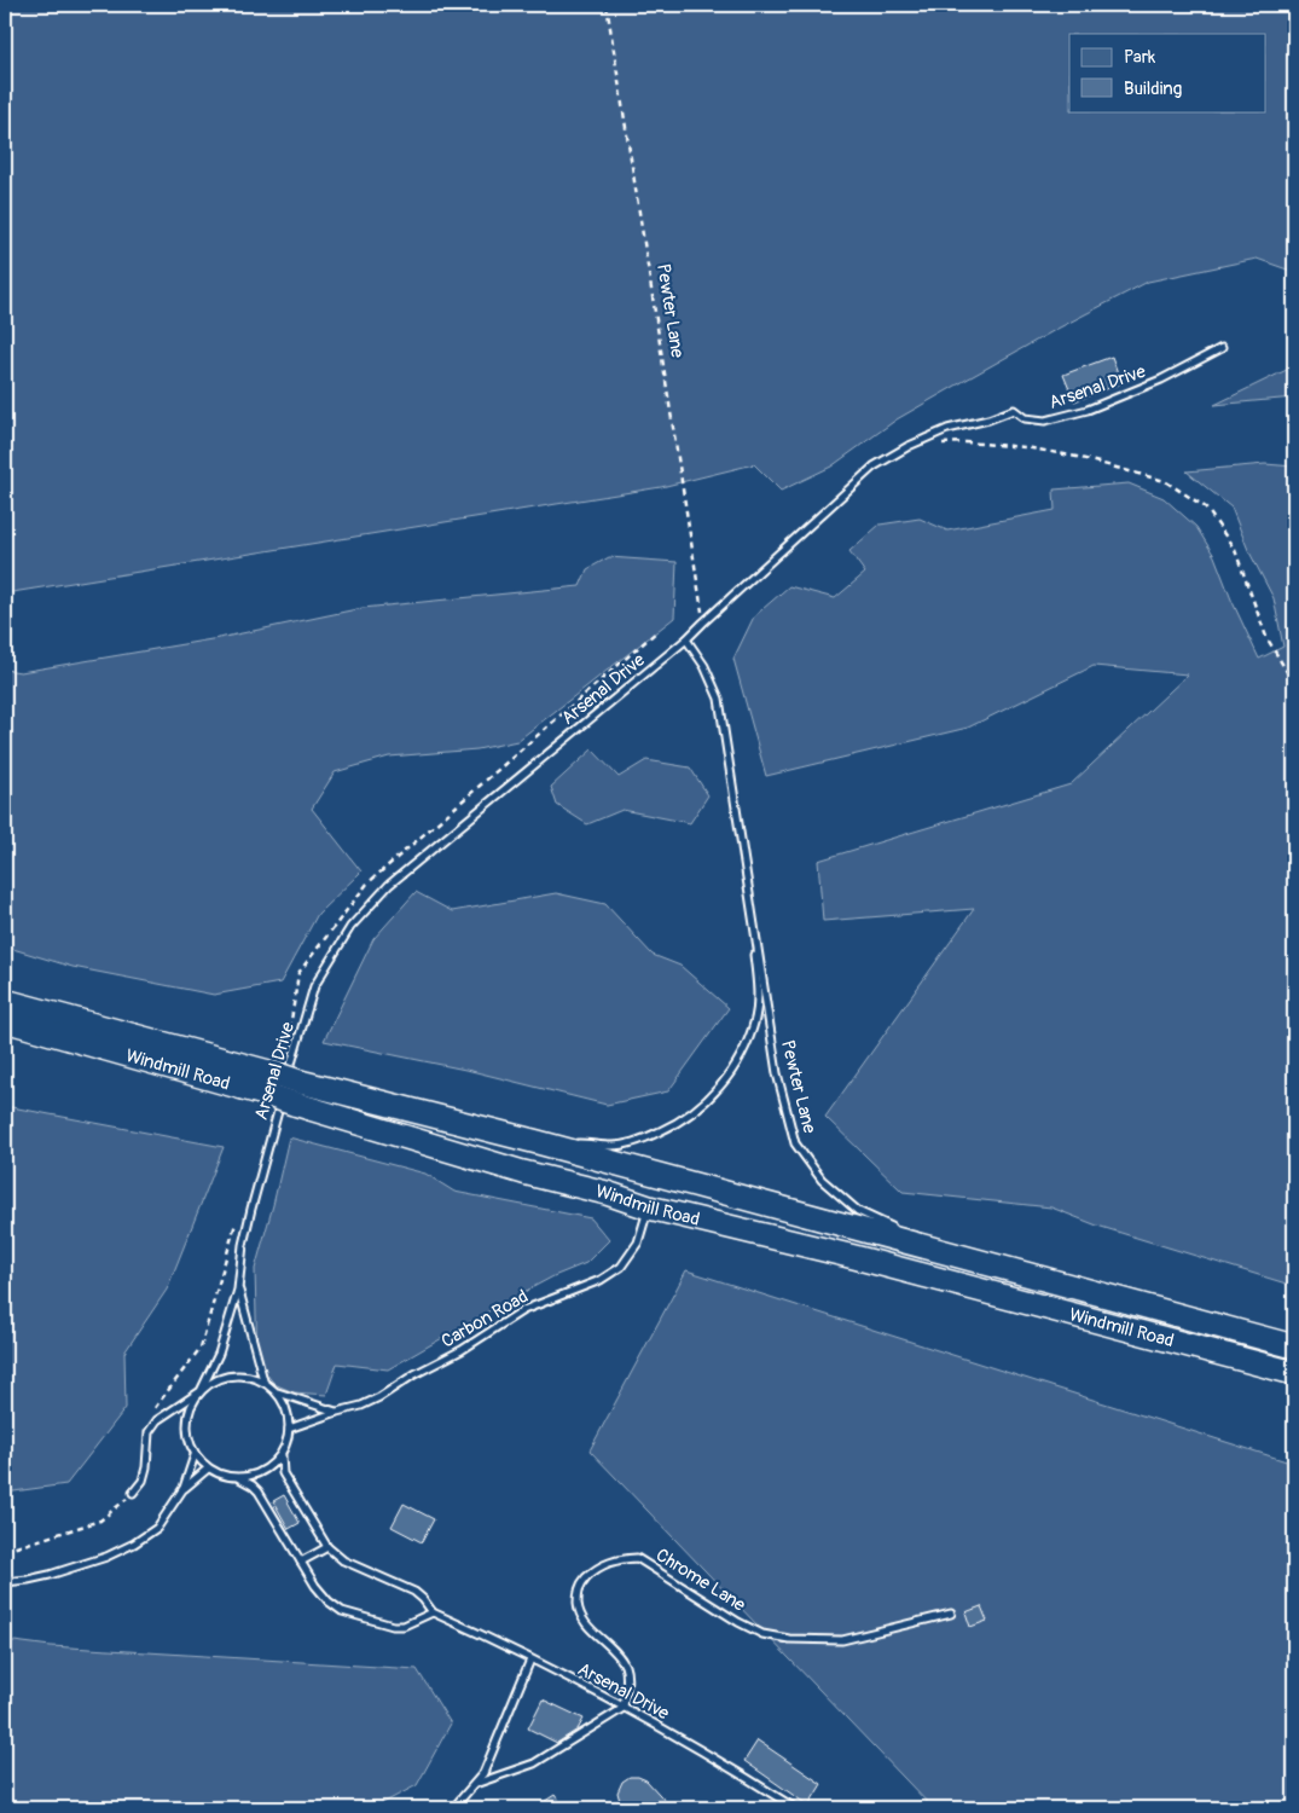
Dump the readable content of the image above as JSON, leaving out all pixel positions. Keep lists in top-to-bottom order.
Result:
{
  "streets": {
    "highway": ["Windmill Road"],
    "lane": [
      "Pewter Lane",
      "Arsenal Drive",
      "Carbon Road",
      "Chrome Lane"
    ]
  },
  "crossings": [
    ["Pewter Lane", "Arsenal Drive"],
    ["Arsenal Drive", "Carbon Road"],
    ["Arsenal Drive", "Chrome Lane"],
    ["Windmill Road", "Carbon Road"]
  ],
  "legend": ["Park", "Building"]
}
